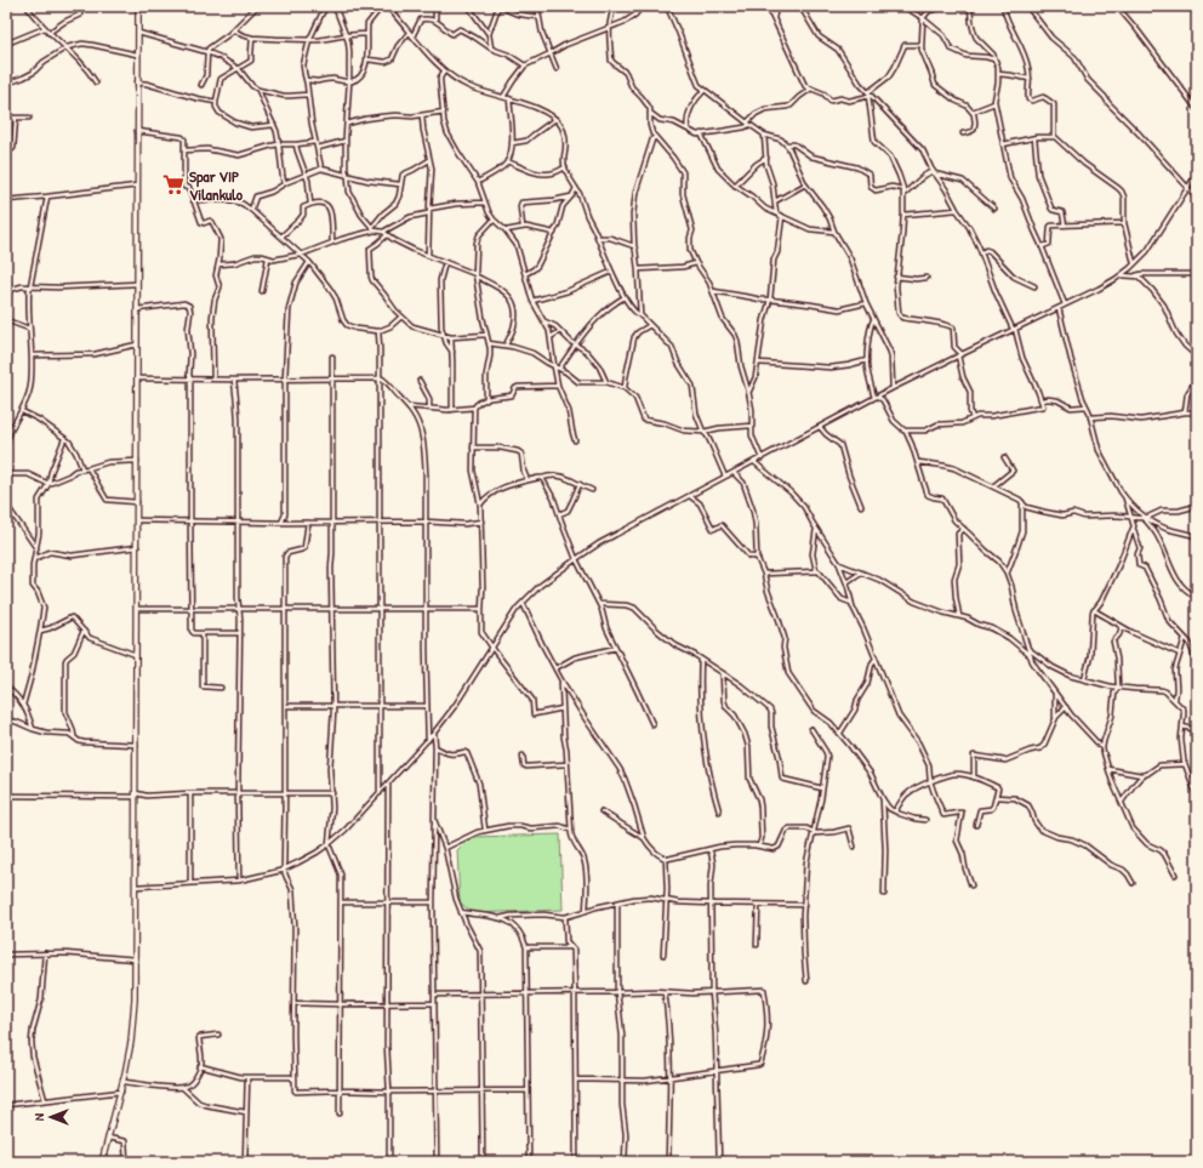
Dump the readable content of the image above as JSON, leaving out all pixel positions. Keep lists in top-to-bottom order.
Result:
{
  "places": {
    "supermarket": ["Spar VIP Vilankulo"]
  },
  "north": "left"
}
